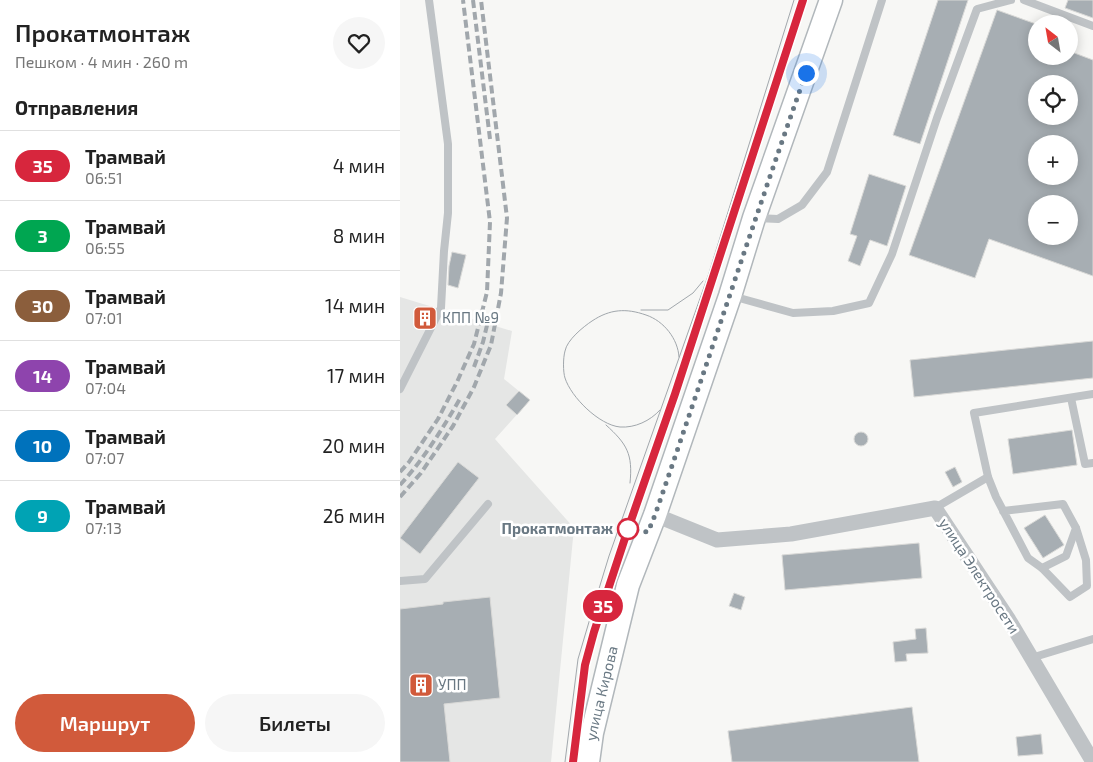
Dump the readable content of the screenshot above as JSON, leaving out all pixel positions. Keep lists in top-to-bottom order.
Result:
{
  "streets": {
    "main road": ["улица Кирова"],
    "street": ["улица Электросети"]
  },
  "crossings": [
    ["улица Электросети", "улица Кирова"]
  ],
  "places": {
    "building": ["КПП №9", "УПП"],
    "other": ["Прокатмонтаж"]
  },
  "lines": ["tram line 35"],
  "north": "top left",
  "page": {
    "heading": [
      ["Прокатмонтаж", "Пешком · 4 мин · 260 m"],
      "Отправления"
    ],
    "on_map": "35",
    "map_buttons": ["+", "−"],
    "list": [
      {
        "mark": "35",
        "name": "Трамвай",
        "note": "06:51",
        "value": "4 мин"
      },
      {
        "mark": "3",
        "name": "Трамвай",
        "note": "06:55",
        "value": "8 мин"
      },
      {
        "mark": "30",
        "name": "Трамвай",
        "note": "07:01",
        "value": "14 мин"
      },
      {
        "mark": "14",
        "name": "Трамвай",
        "note": "07:04",
        "value": "17 мин"
      },
      {
        "mark": "10",
        "name": "Трамвай",
        "note": "07:07",
        "value": "20 мин"
      },
      {
        "mark": "9",
        "name": "Трамвай",
        "note": "07:13",
        "value": "26 мин"
      }
    ],
    "buttons": ["Маршрут", "Билеты"]
  }
}
